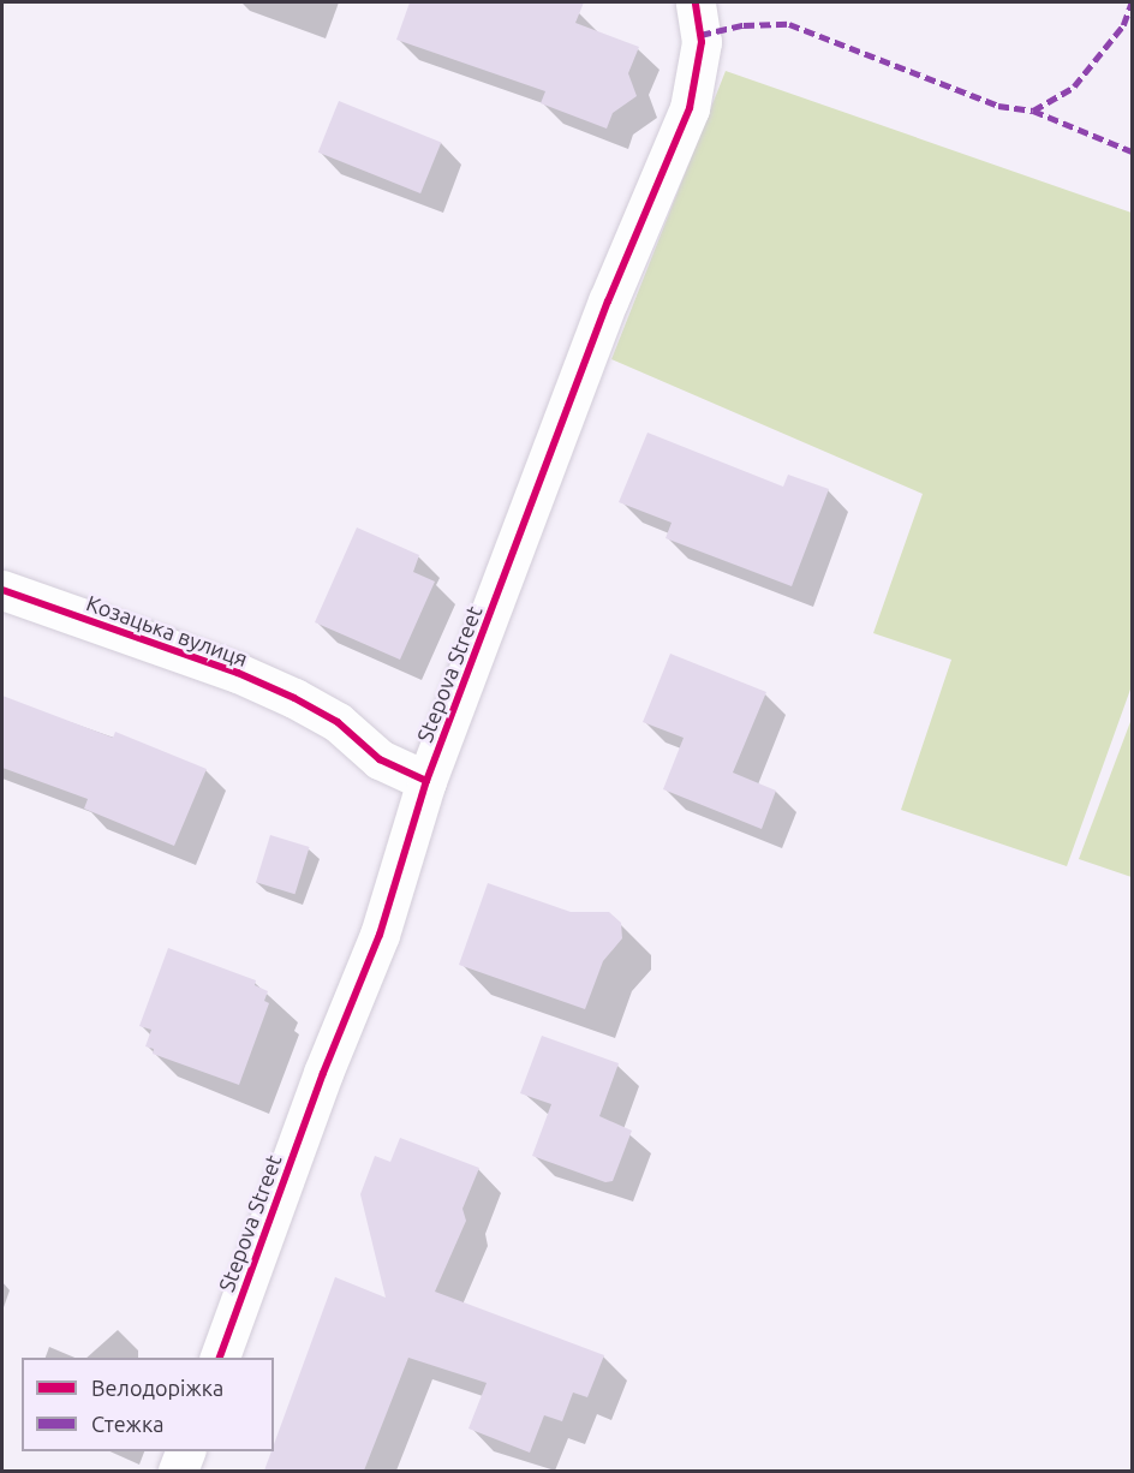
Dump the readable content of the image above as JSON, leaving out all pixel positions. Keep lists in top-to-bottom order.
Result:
{
  "streets": {
    "street": ["Козацька вулиця", "Stepova Street"]
  },
  "crossings": [
    ["Козацька вулиця", "Stepova Street"]
  ],
  "legend": ["Велодоріжка", "Стежка"]
}
